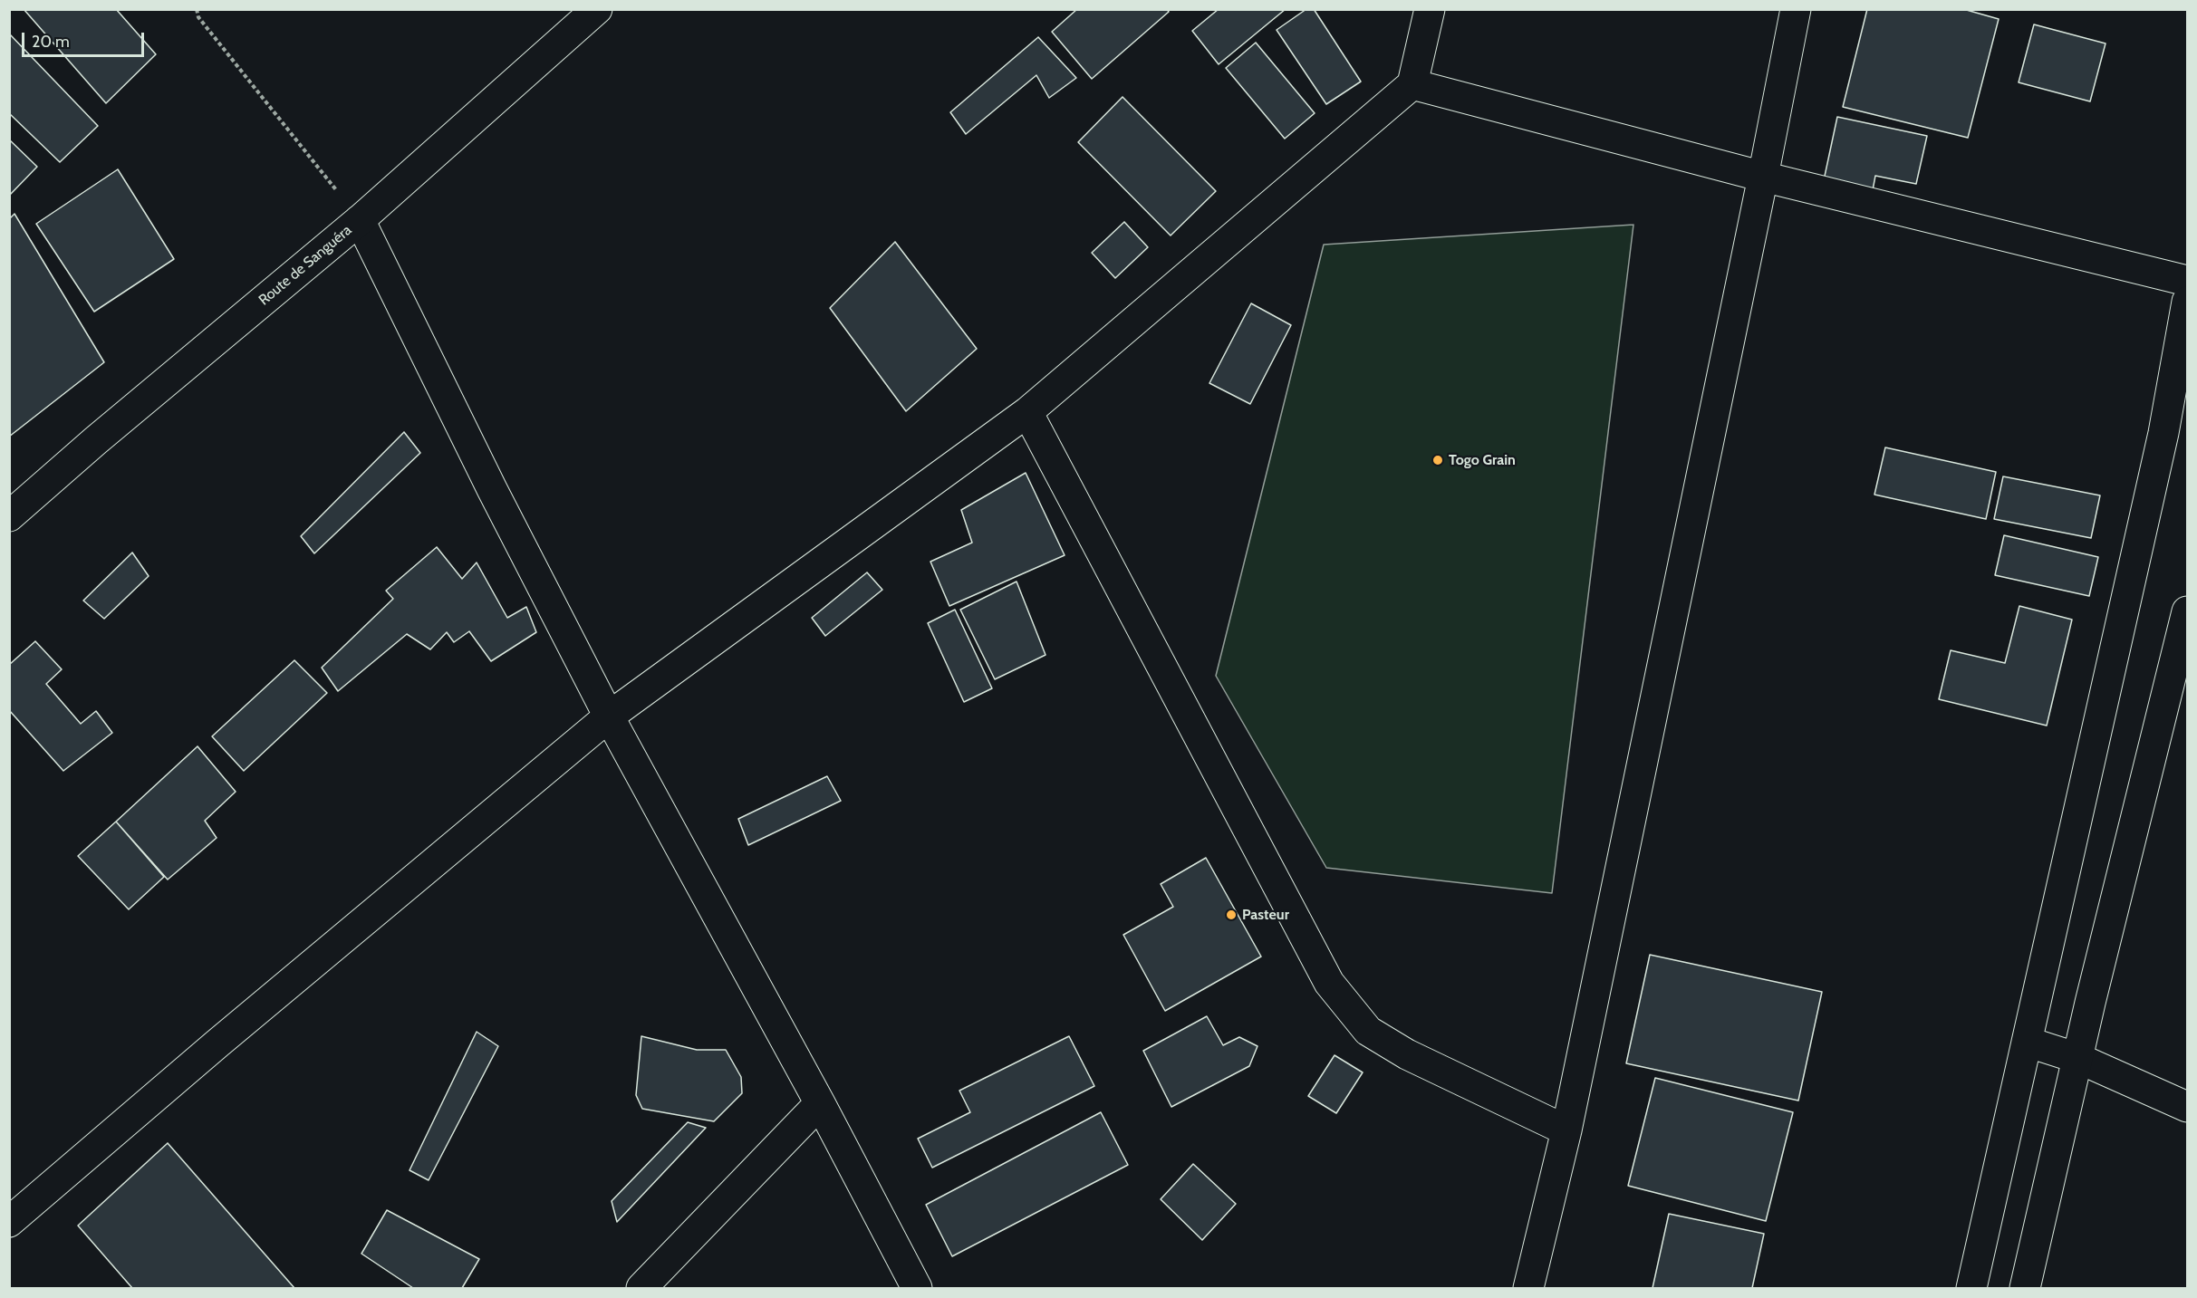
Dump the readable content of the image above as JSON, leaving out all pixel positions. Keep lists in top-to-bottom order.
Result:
{
  "streets": {
    "street": ["Route de Sanguéra"]
  },
  "places": ["Togo Grain", "Pasteur"],
  "scale_bar": "20 m"
}
